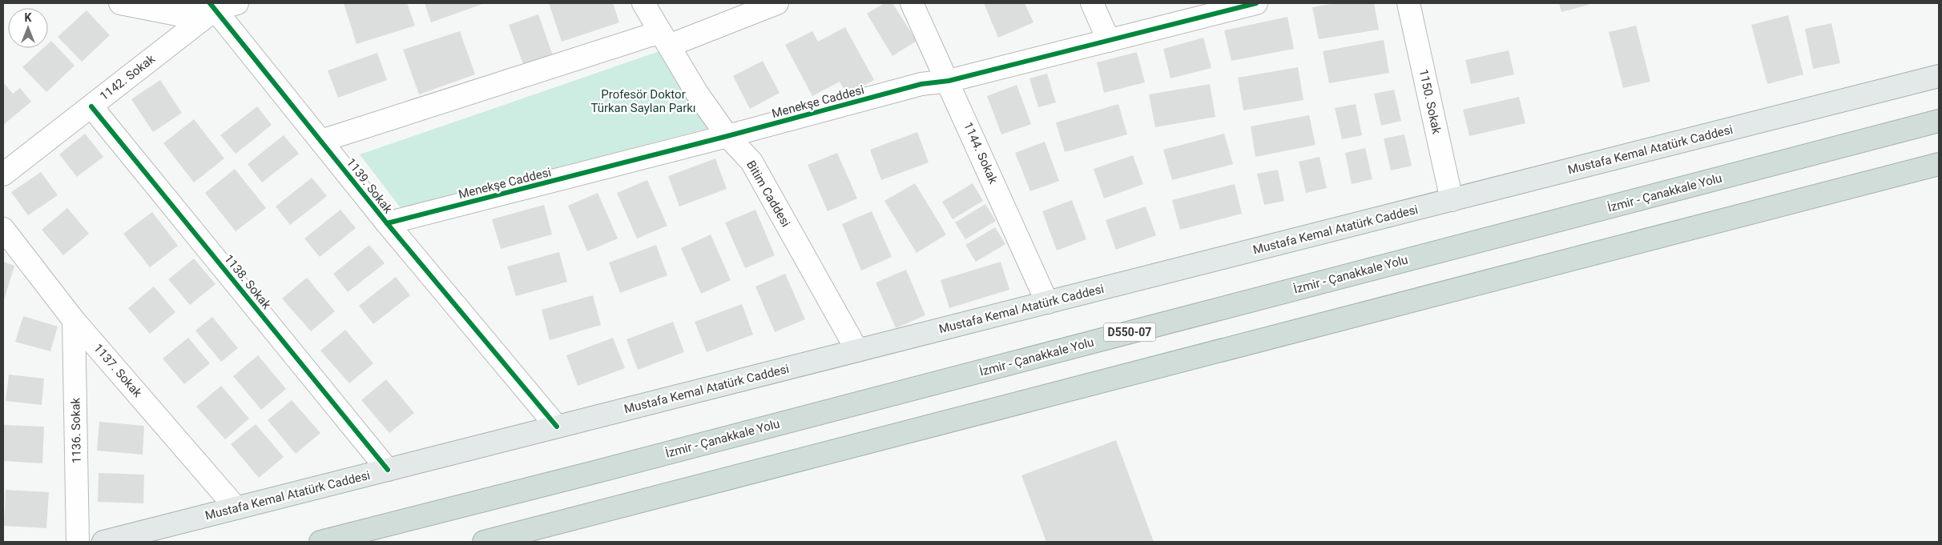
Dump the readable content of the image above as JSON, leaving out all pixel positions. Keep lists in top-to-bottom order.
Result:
{
  "streets": {
    "highway": ["İzmir - Çanakkale Yolu", "D550-07"],
    "main road": ["Mustafa Kemal Atatürk Caddesi"],
    "street": [
      "1142. Sokak",
      "Menekşe Caddesi",
      "1150. Sokak",
      "1144. Sokak",
      "1139. Sokak",
      "Bitim Caddesi",
      "1138. Sokak",
      "1137. Sokak",
      "1136. Sokak"
    ]
  },
  "crossings": [
    ["1142. Sokak", "1139. Sokak"],
    ["1142. Sokak", "1138. Sokak"],
    ["Menekşe Caddesi", "1144. Sokak"],
    ["Menekşe Caddesi", "1139. Sokak"],
    ["Menekşe Caddesi", "Bitim Caddesi"],
    ["1150. Sokak", "Mustafa Kemal Atatürk Caddesi"],
    ["Mustafa Kemal Atatürk Caddesi", "1144. Sokak"],
    ["Mustafa Kemal Atatürk Caddesi", "1139. Sokak"],
    ["Mustafa Kemal Atatürk Caddesi", "Bitim Caddesi"],
    ["Mustafa Kemal Atatürk Caddesi", "1138. Sokak"],
    ["Mustafa Kemal Atatürk Caddesi", "1137. Sokak"],
    ["1137. Sokak", "1136. Sokak"]
  ],
  "parks": ["Profesör Doktor Türkan Saylan Parkı"],
  "north": "top"
}
